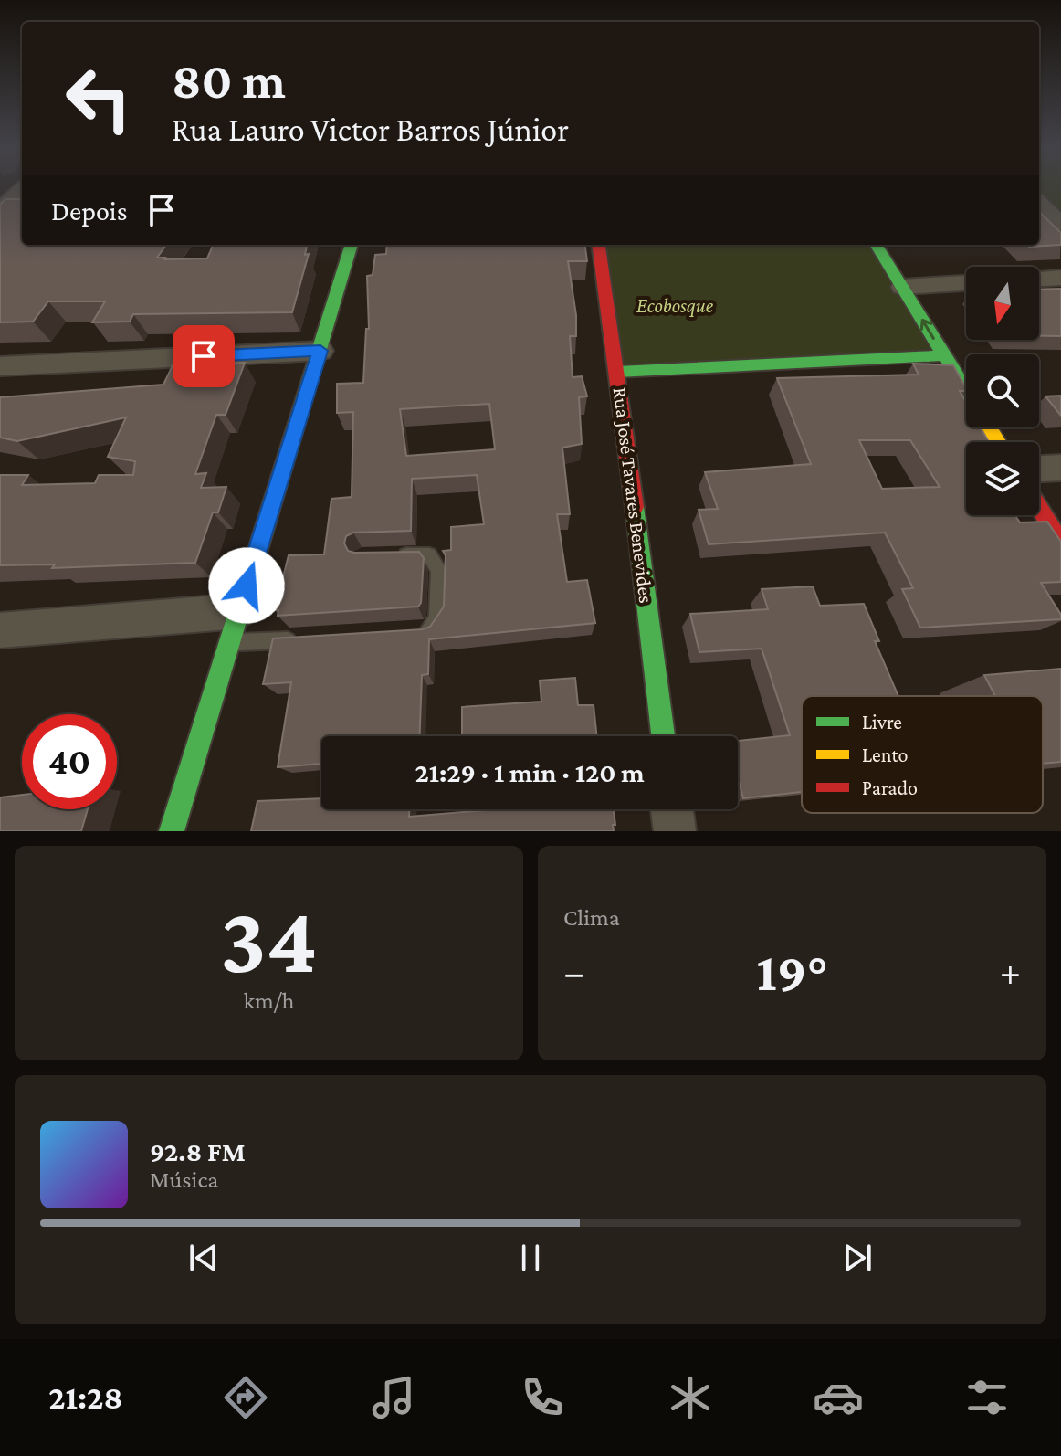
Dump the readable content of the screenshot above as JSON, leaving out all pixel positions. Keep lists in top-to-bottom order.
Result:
{
  "streets": {
    "street": ["Rua José Tavares Benevides"]
  },
  "parks": ["Ecobosque"],
  "legend": ["Livre", "Lento", "Parado"],
  "north": "bottom",
  "page": {
    "turn": ["80 m", "Rua Lauro Victor Barros Júnior"],
    "then": "Depois",
    "limit": "40",
    "trip": "21:29 · 1 min · 120 m",
    "tile": [
      ["34", "km/h"],
      "Clima"
    ],
    "heat": ["−", "19°", "+"],
    "song": ["92.8 FM", "Música"],
    "tabs": "21:28"
  }
}
